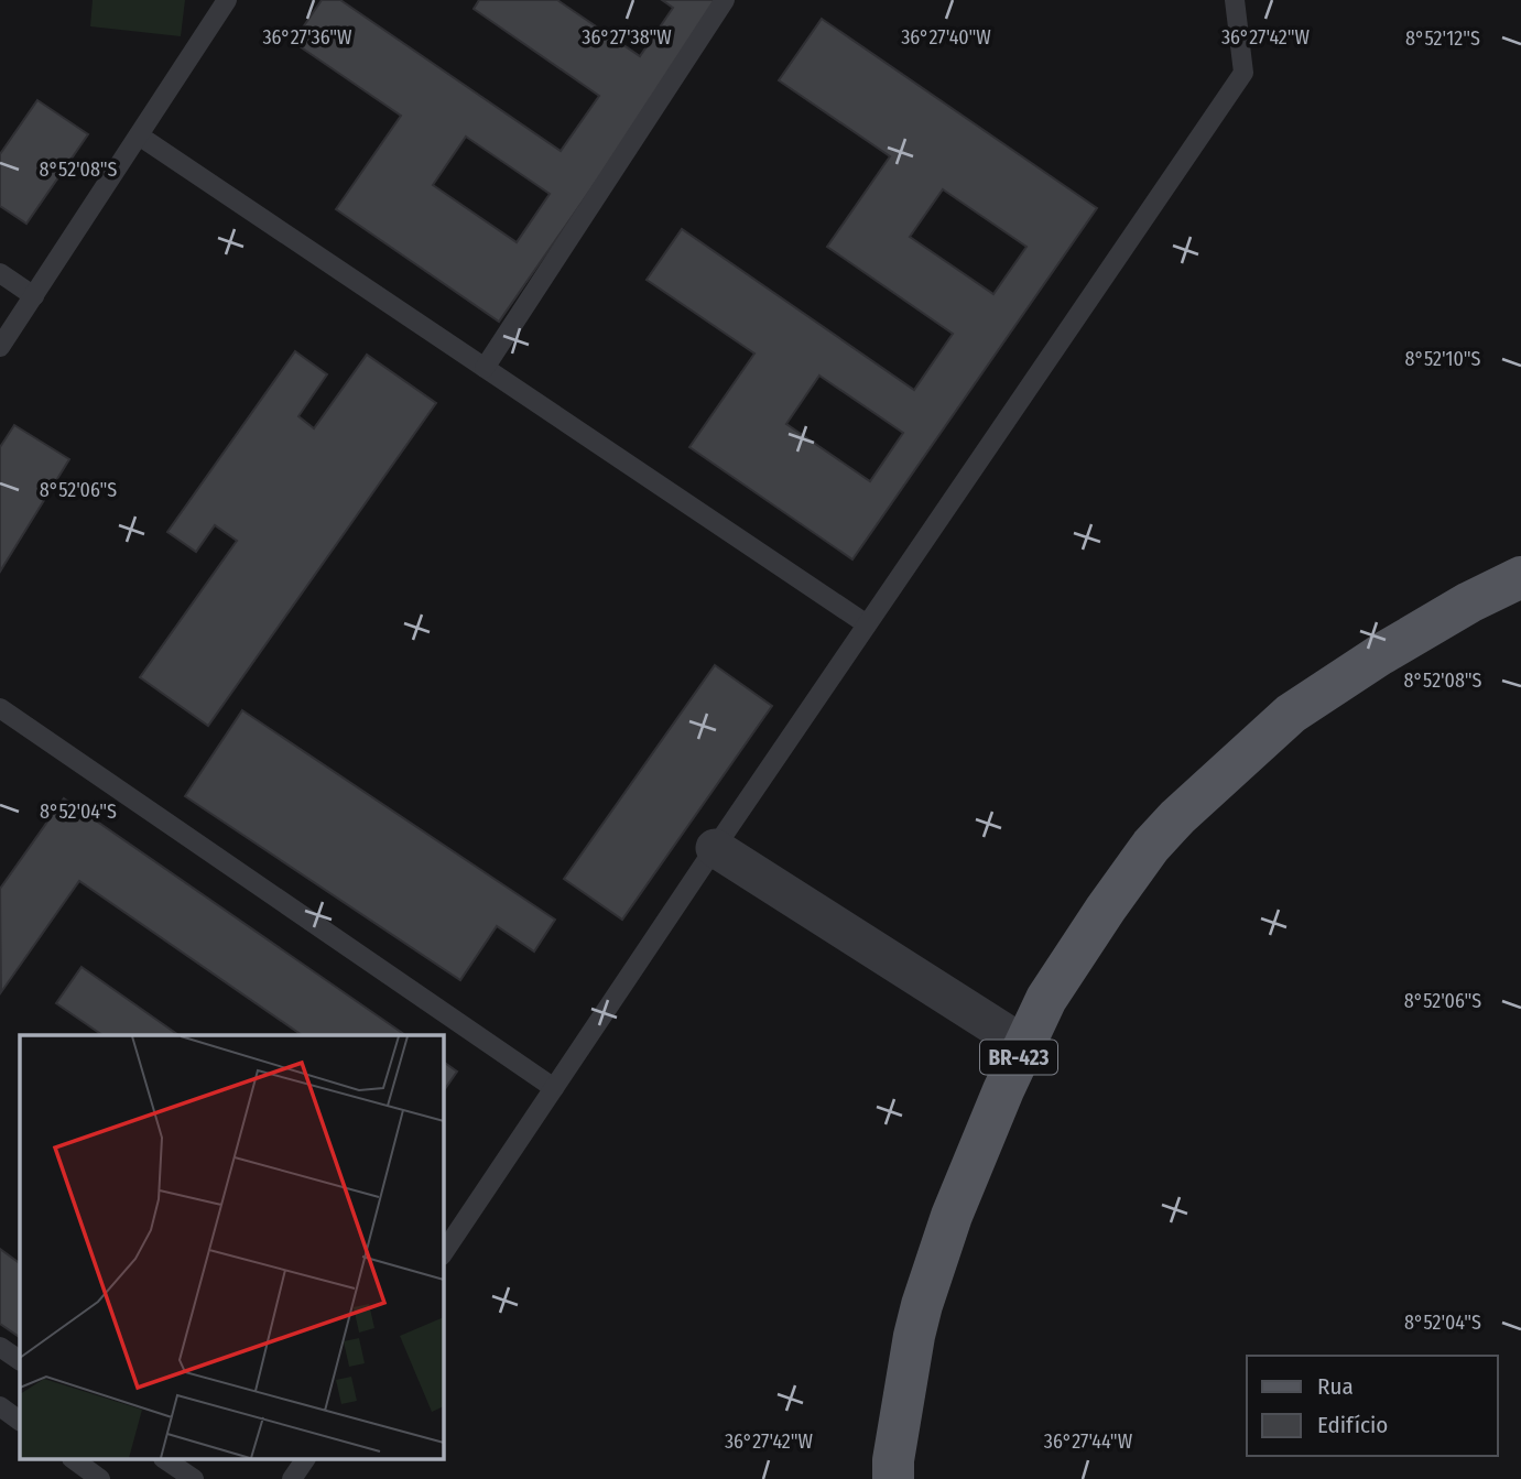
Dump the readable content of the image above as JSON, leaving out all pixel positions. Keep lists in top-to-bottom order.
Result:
{
  "streets": {
    "main road": ["BR-423"]
  },
  "legend": ["Rua", "Edifício"],
  "coordinates": [
    "36°27'36\"W",
    "36°27'38\"W",
    "36°27'40\"W",
    "36°27'42\"W",
    "8°52'12\"S",
    "8°52'08\"S",
    "8°52'10\"S",
    "8°52'06\"S",
    "8°52'04\"S",
    "36°27'44\"W"
  ]
}
